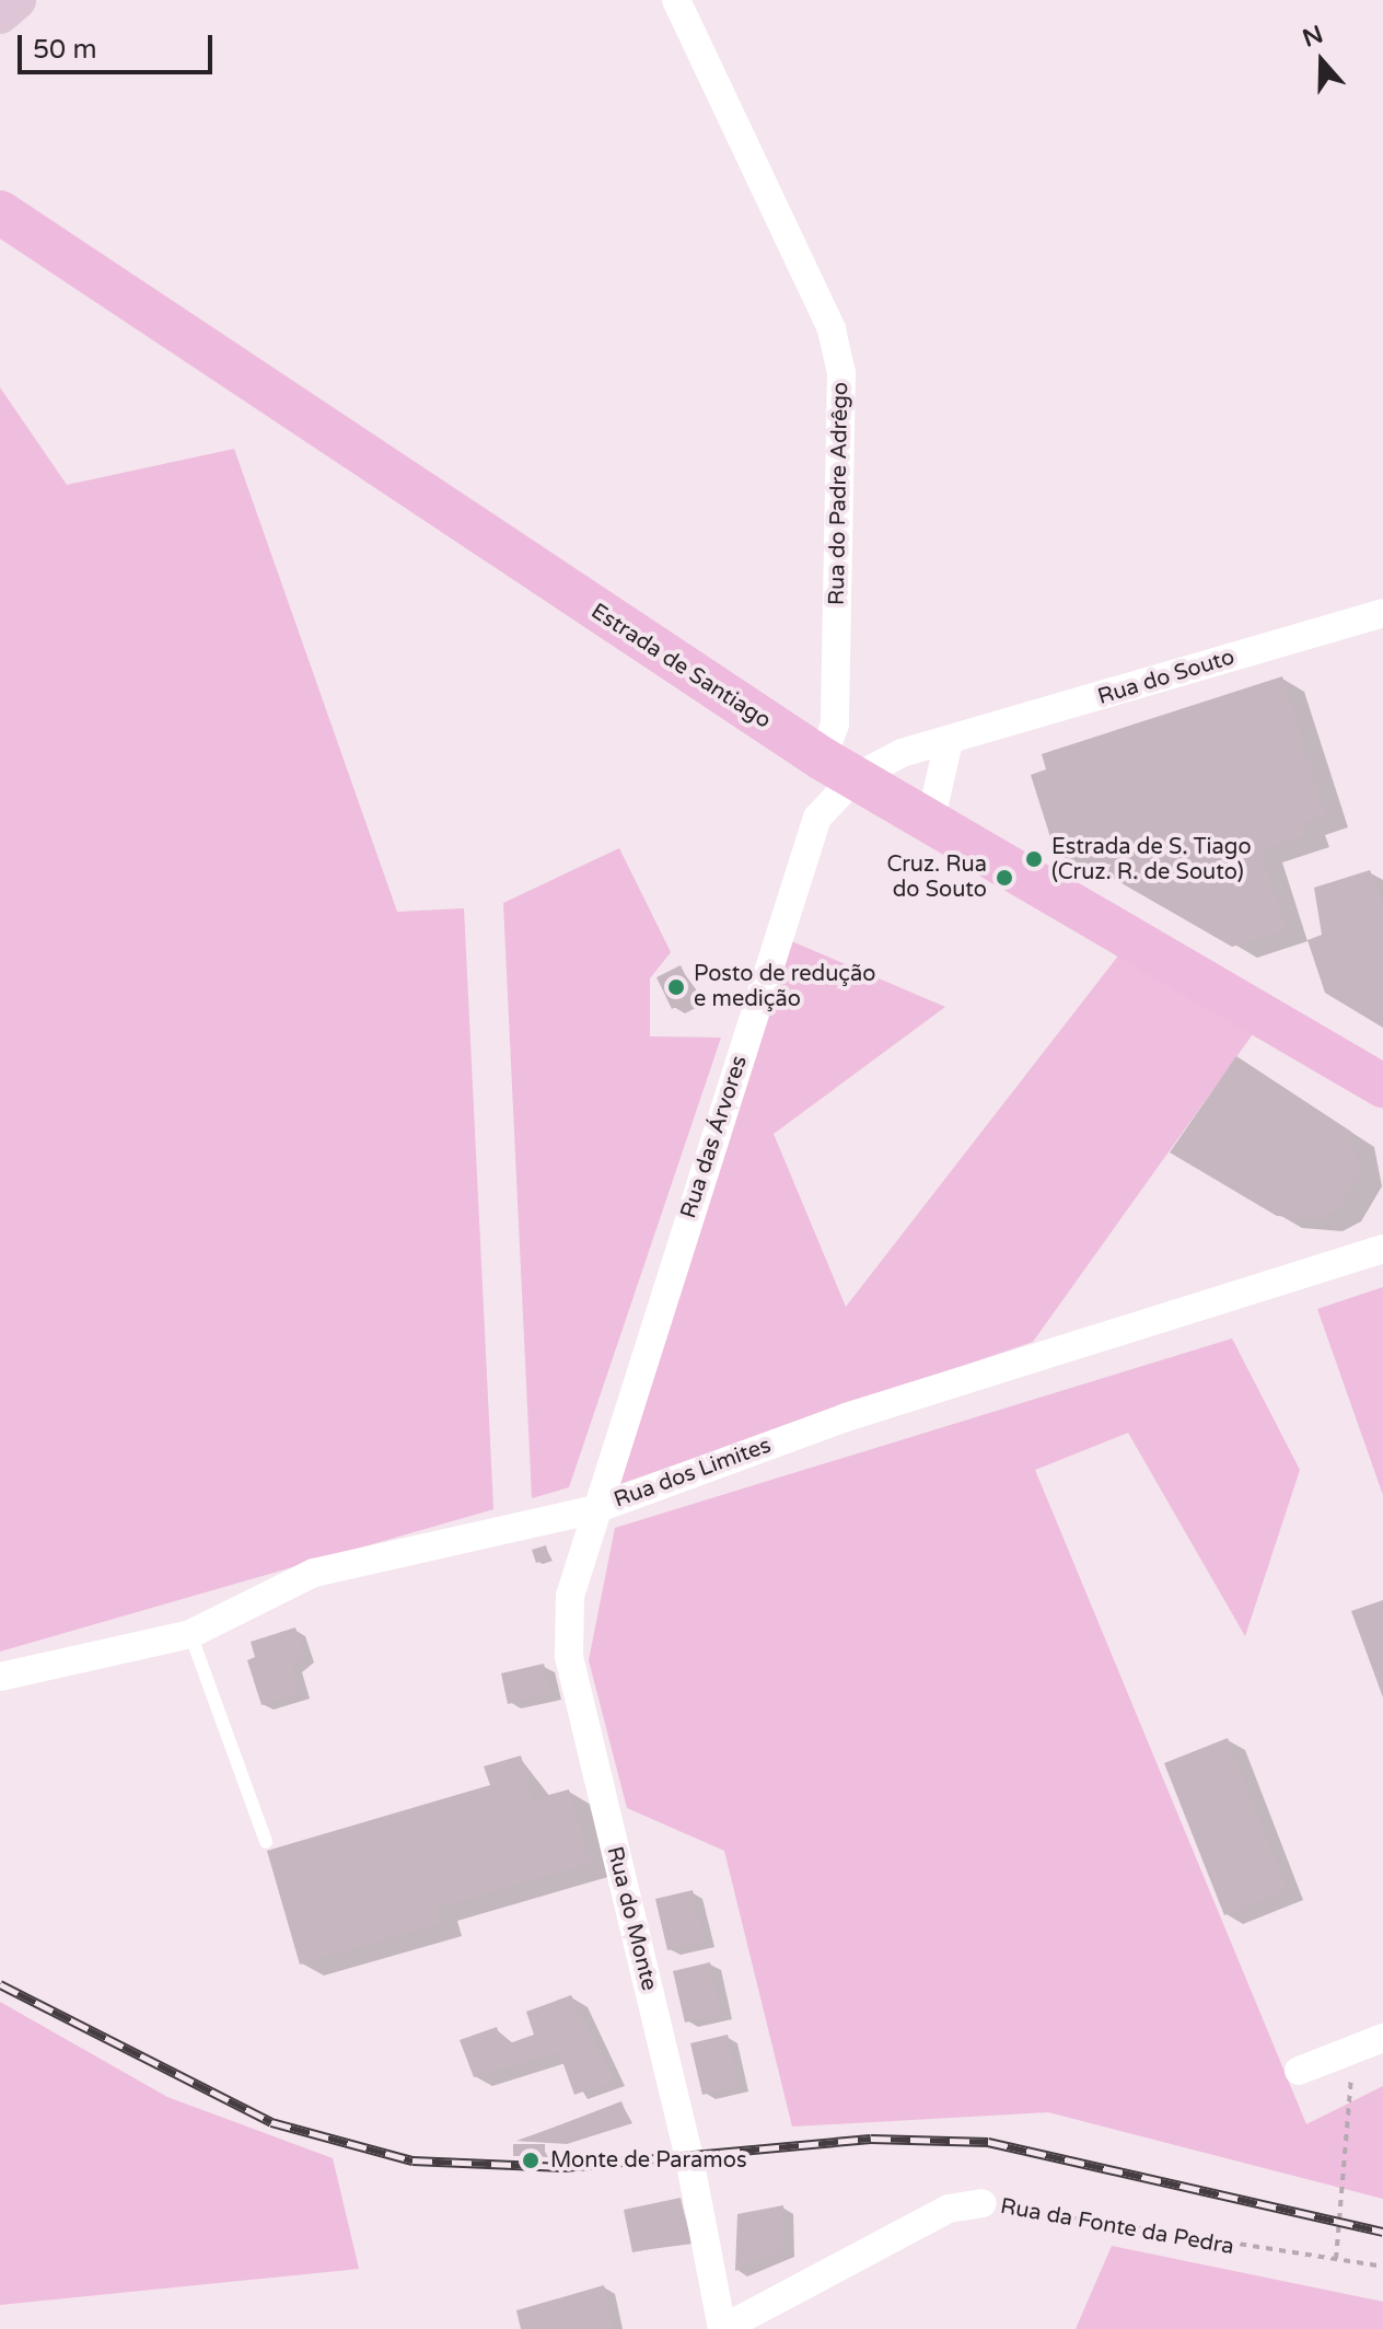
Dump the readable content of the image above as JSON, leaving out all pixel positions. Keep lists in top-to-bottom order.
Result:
{
  "streets": {
    "main road": ["Estrada de Santiago"],
    "street": [
      "Rua do Padre Adrêgo",
      "Rua do Souto",
      "Rua das Árvores",
      "Rua dos Limites",
      "Rua do Monte",
      "Rua da Fonte da Pedra"
    ]
  },
  "crossings": [
    ["Rua do Padre Adrêgo", "Estrada de Santiago"],
    ["Rua do Padre Adrêgo", "Rua do Souto"],
    ["Rua do Padre Adrêgo", "Rua das Árvores"],
    ["Estrada de Santiago", "Rua do Souto"],
    ["Estrada de Santiago", "Rua das Árvores"],
    ["Rua do Souto", "Rua das Árvores"],
    ["Rua das Árvores", "Rua dos Limites"],
    ["Rua das Árvores", "Rua do Monte"],
    ["Rua dos Limites", "Rua do Monte"],
    ["Rua do Monte", "Rua da Fonte da Pedra"]
  ],
  "places": [
    "Estrada de S. Tiago (Cruz. R. de Souto)",
    "Cruz. Rua do Souto",
    "Posto de redução e medição",
    "Monte de Paramos"
  ],
  "scale_bar": "50 m",
  "north": "top"
}
